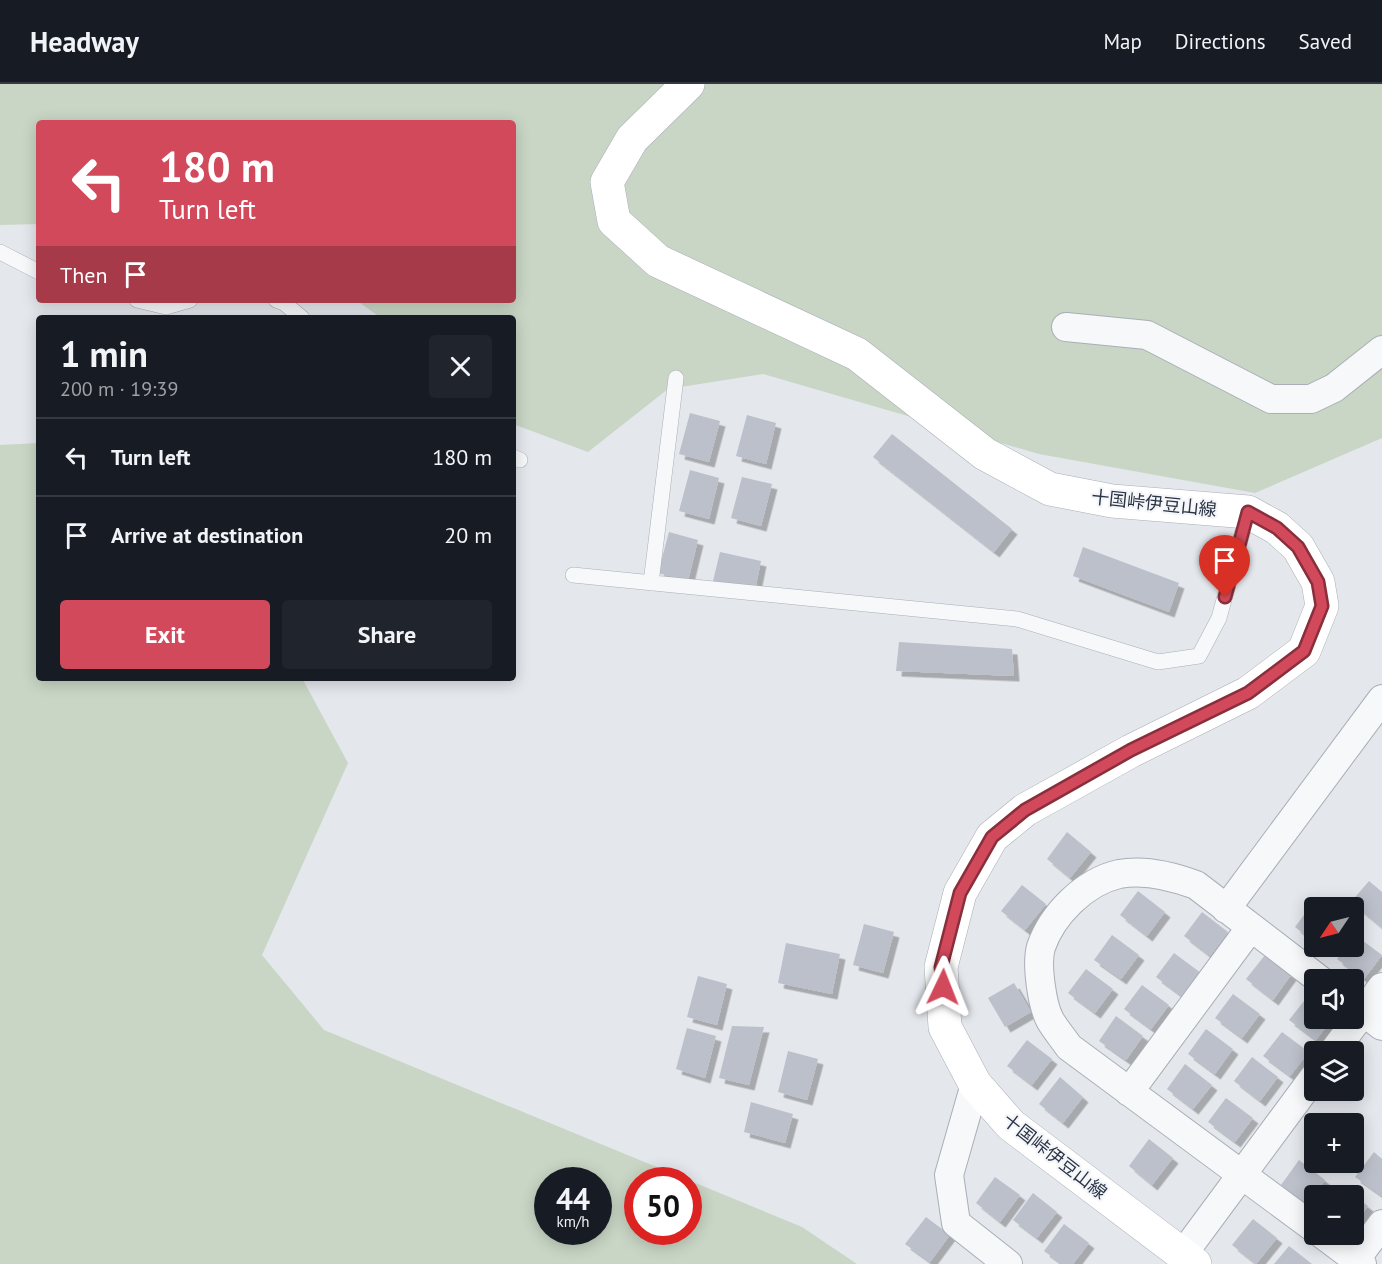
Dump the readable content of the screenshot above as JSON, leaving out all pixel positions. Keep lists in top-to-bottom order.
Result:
{
  "streets": {
    "main road": ["十国峠伊豆山線"]
  },
  "north": "bottom left",
  "page": {
    "header": "Headway",
    "nav": ["Map", "Directions", "Saved"],
    "turn": ["180 m", "Turn left"],
    "then": "Then",
    "heading": ["1 min", "200 m · 19:39"],
    "list": [
      {
        "name": "Turn left",
        "value": "180 m"
      },
      {
        "name": "Arrive at destination",
        "value": "20 m"
      }
    ],
    "buttons": ["Exit", "Share"],
    "map_buttons": ["+", "−"],
    "speed": "44 km/h",
    "limit": "50"
  }
}
